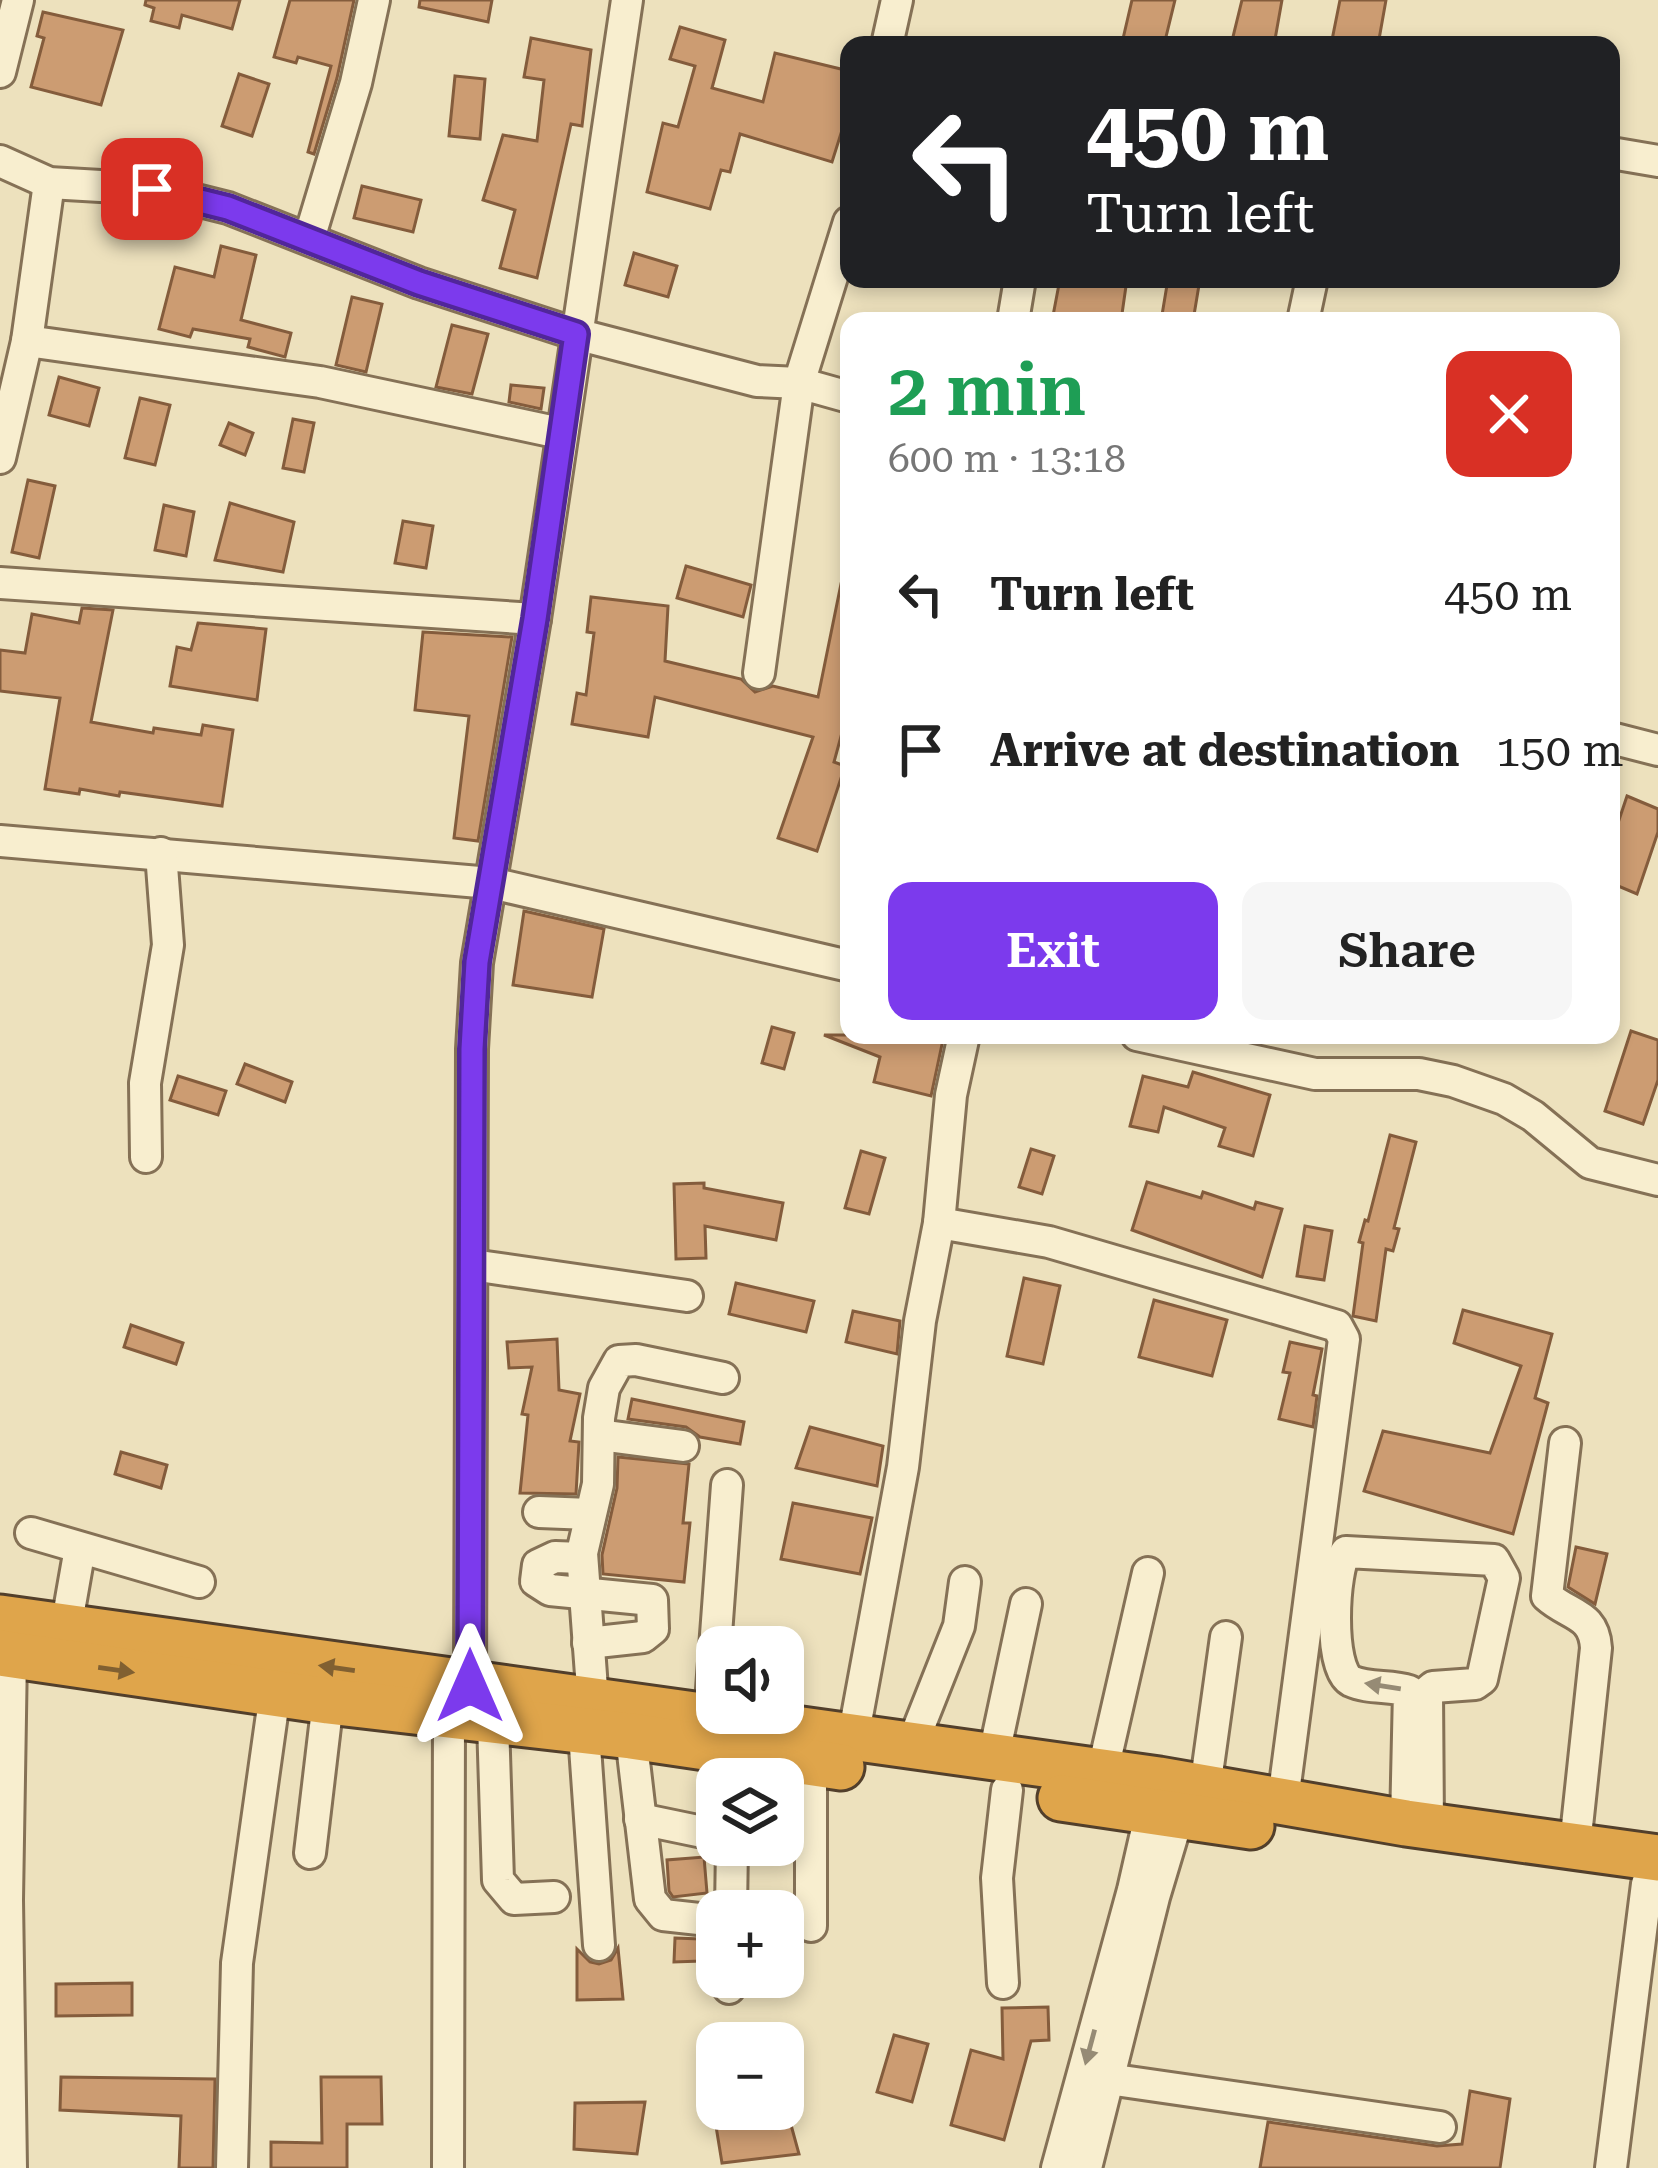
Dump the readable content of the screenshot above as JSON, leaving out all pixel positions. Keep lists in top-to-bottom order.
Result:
{
  "page": {
    "turn": ["450 m", "Turn left"],
    "heading": ["2 min", "600 m · 13:18"],
    "list": [
      {
        "name": "Turn left",
        "value": "450 m"
      },
      {
        "name": "Arrive at destination",
        "value": "150 m"
      }
    ],
    "buttons": ["Exit", "Share"],
    "map_buttons": ["+", "−"]
  }
}
